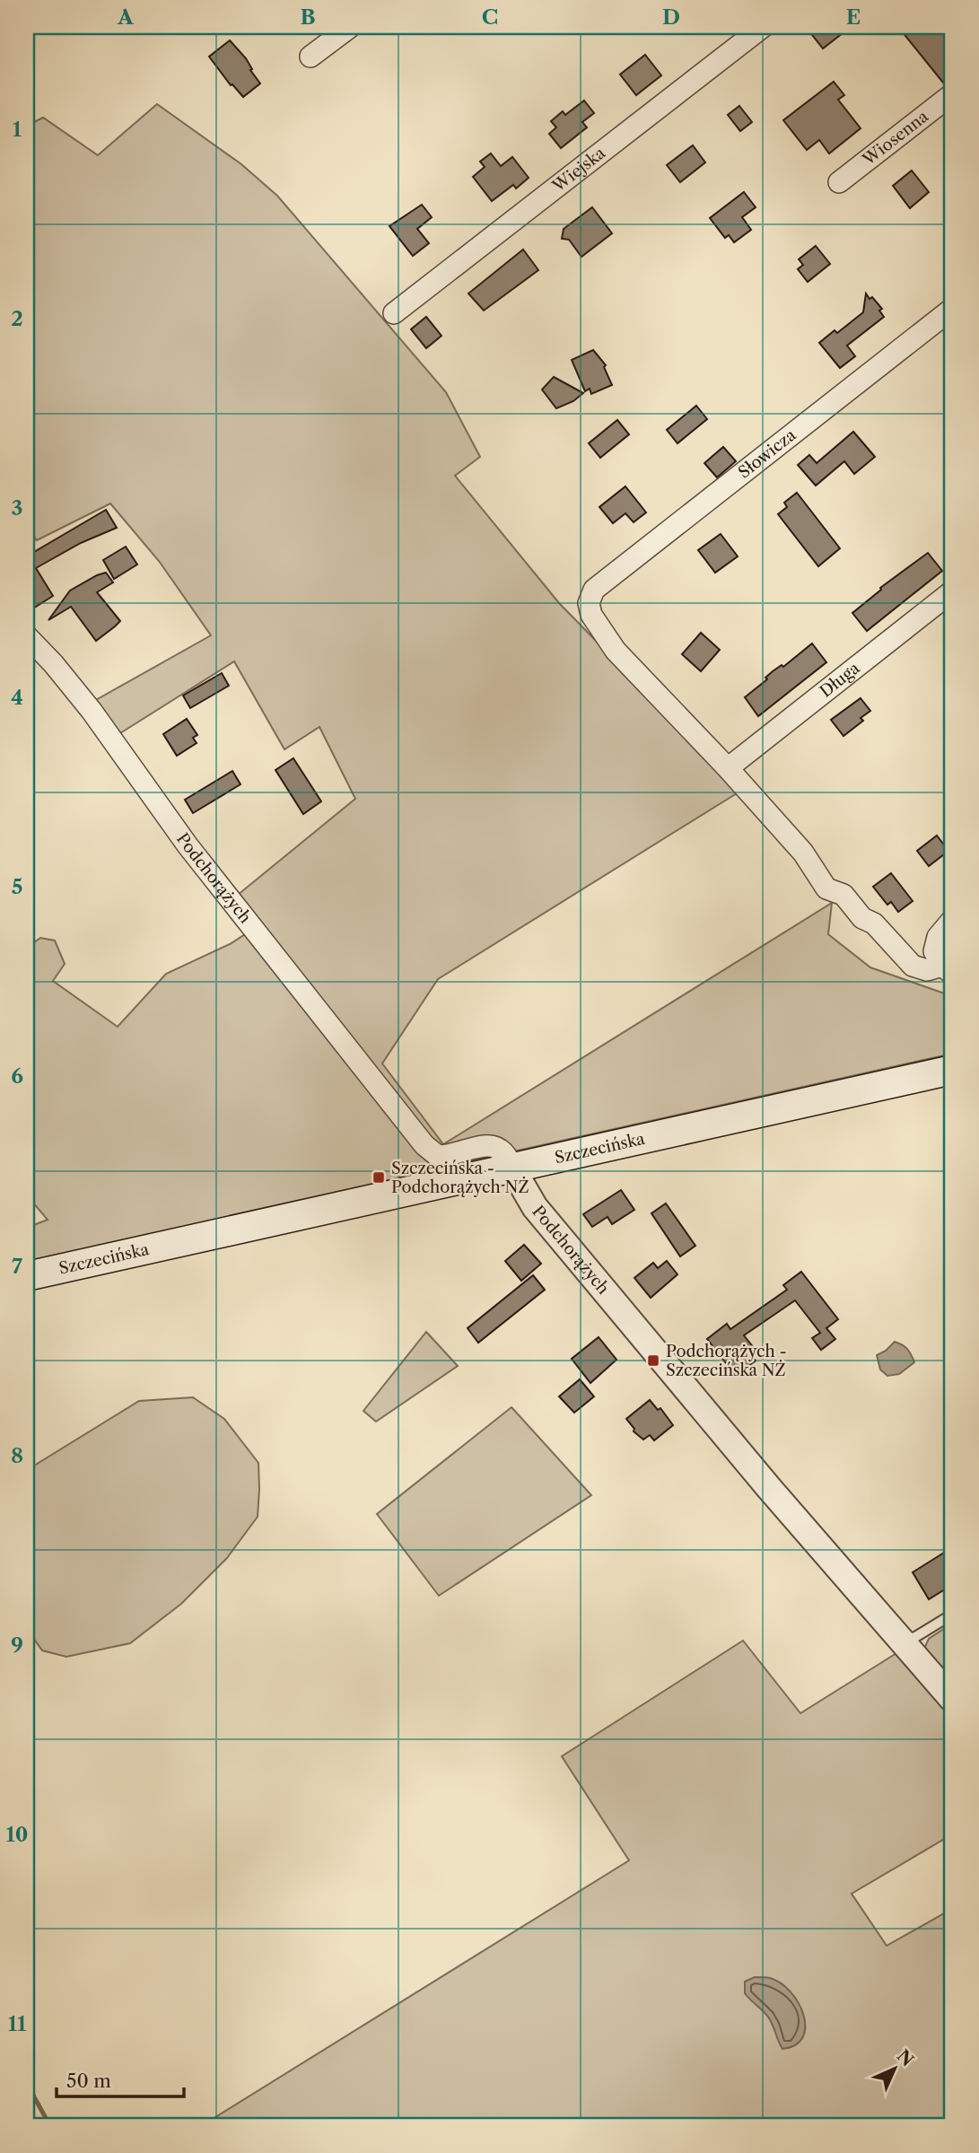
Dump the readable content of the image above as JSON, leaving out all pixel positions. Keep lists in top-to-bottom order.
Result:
{
  "streets": {
    "main road": ["Szczecińska"],
    "street": [
      "Wiosenna",
      "Wiejska",
      "Słowicza",
      "Długa",
      "Podchorążych"
    ]
  },
  "crossings": [
    ["Słowicza", "Długa"],
    ["Podchorążych", "Szczecińska"]
  ],
  "places": {
    "transit": ["Szczecińska - Podchorążych NŻ", "Podchorążych - Szczecińska NŻ"]
  },
  "scale_bar": "50 m",
  "north": "top right",
  "grid": {
    "columns": [
      "A",
      "B",
      "C",
      "D",
      "E"
    ],
    "rows": [
      "1",
      "2",
      "3",
      "4",
      "5",
      "6",
      "7",
      "8",
      "9",
      "10",
      "11"
    ]
  }
}
